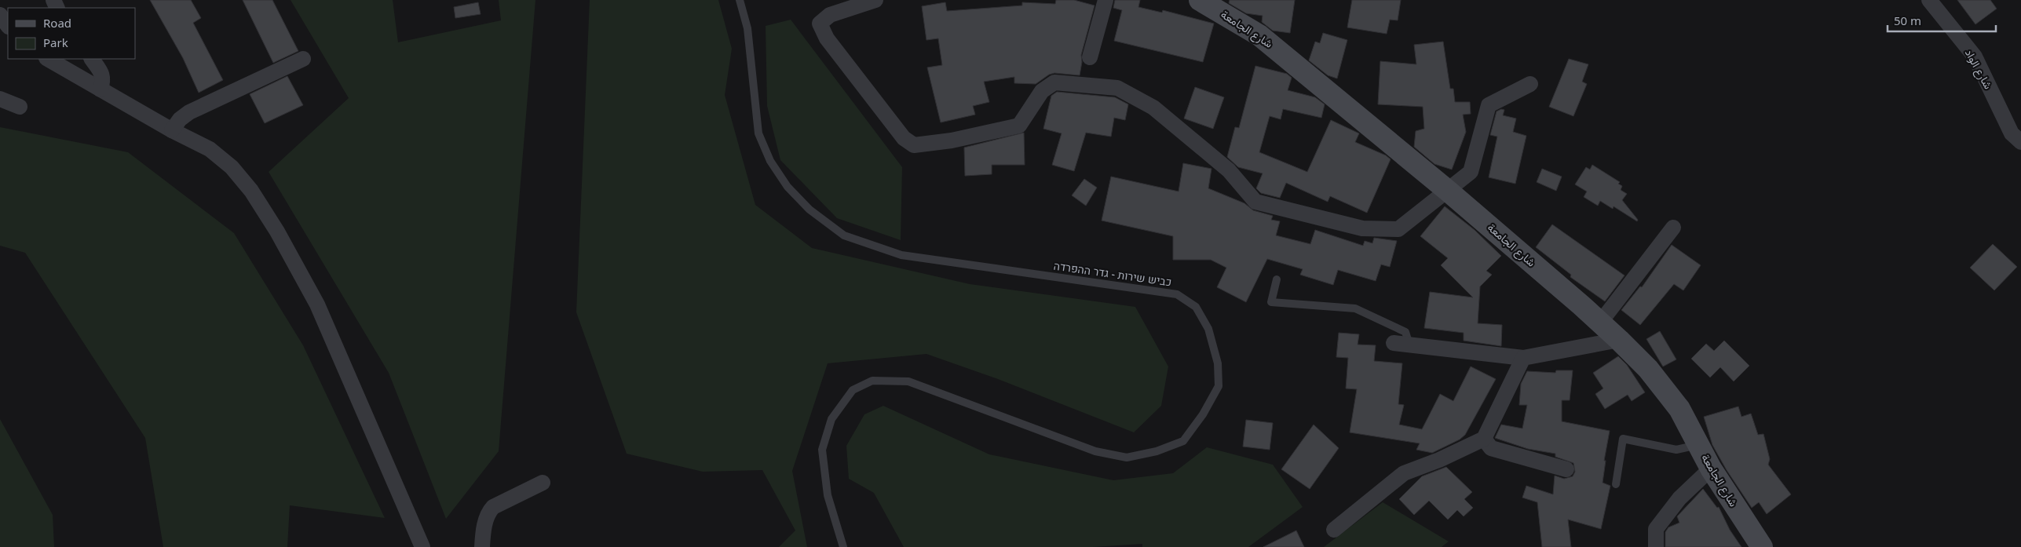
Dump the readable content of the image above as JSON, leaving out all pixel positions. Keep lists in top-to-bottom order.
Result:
{
  "streets": {
    "main road": ["شارع الجامعة"],
    "street": ["شارع الواد"],
    "lane": ["כביש שירות - גדר ההפרדה"]
  },
  "legend": ["Road", "Park"],
  "scale_bar": "50 m"
}
